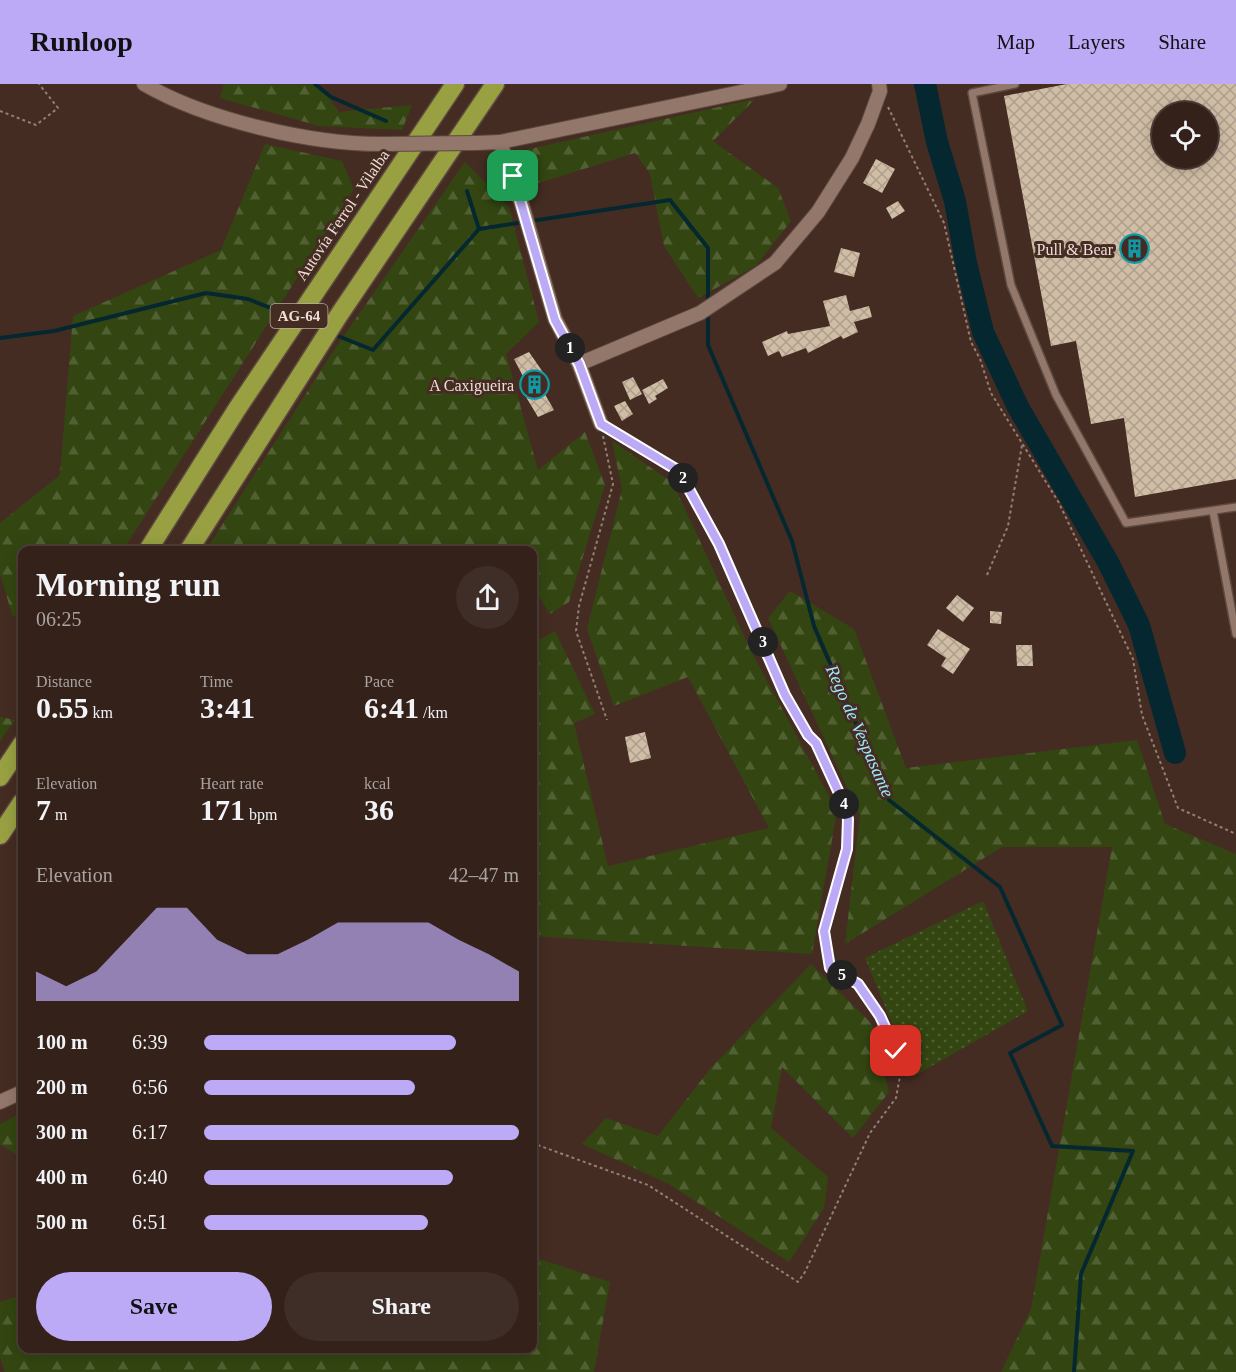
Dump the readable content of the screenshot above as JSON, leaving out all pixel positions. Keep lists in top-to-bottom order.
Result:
{
  "streets": {
    "highway": ["Autovía Ferrol - Vilalba", "AG-64"]
  },
  "water": ["Rego de Vespasante"],
  "places": {
    "building": ["Pull & Bear", "A Caxigueira"]
  },
  "page": {
    "header": "Runloop",
    "nav": ["Map", "Layers", "Share"],
    "pins": [
      "1",
      "2",
      "3",
      "4",
      "5"
    ],
    "heading": ["Morning run", "06:25"],
    "stats": [
      ["Distance", "0.55 km"],
      ["Time", "3:41"],
      ["Pace", "6:41 /km"],
      ["Elevation", "7 m"],
      ["Heart rate", "171 bpm"],
      ["kcal", "36"]
    ],
    "chart": ["Elevation", "42–47 m"],
    "list": [
      {
        "name": "100 m",
        "note": "6:39"
      },
      {
        "name": "200 m",
        "note": "6:56"
      },
      {
        "name": "300 m",
        "note": "6:17"
      },
      {
        "name": "400 m",
        "note": "6:40"
      },
      {
        "name": "500 m",
        "note": "6:51"
      }
    ],
    "buttons": ["Save", "Share"]
  }
}
